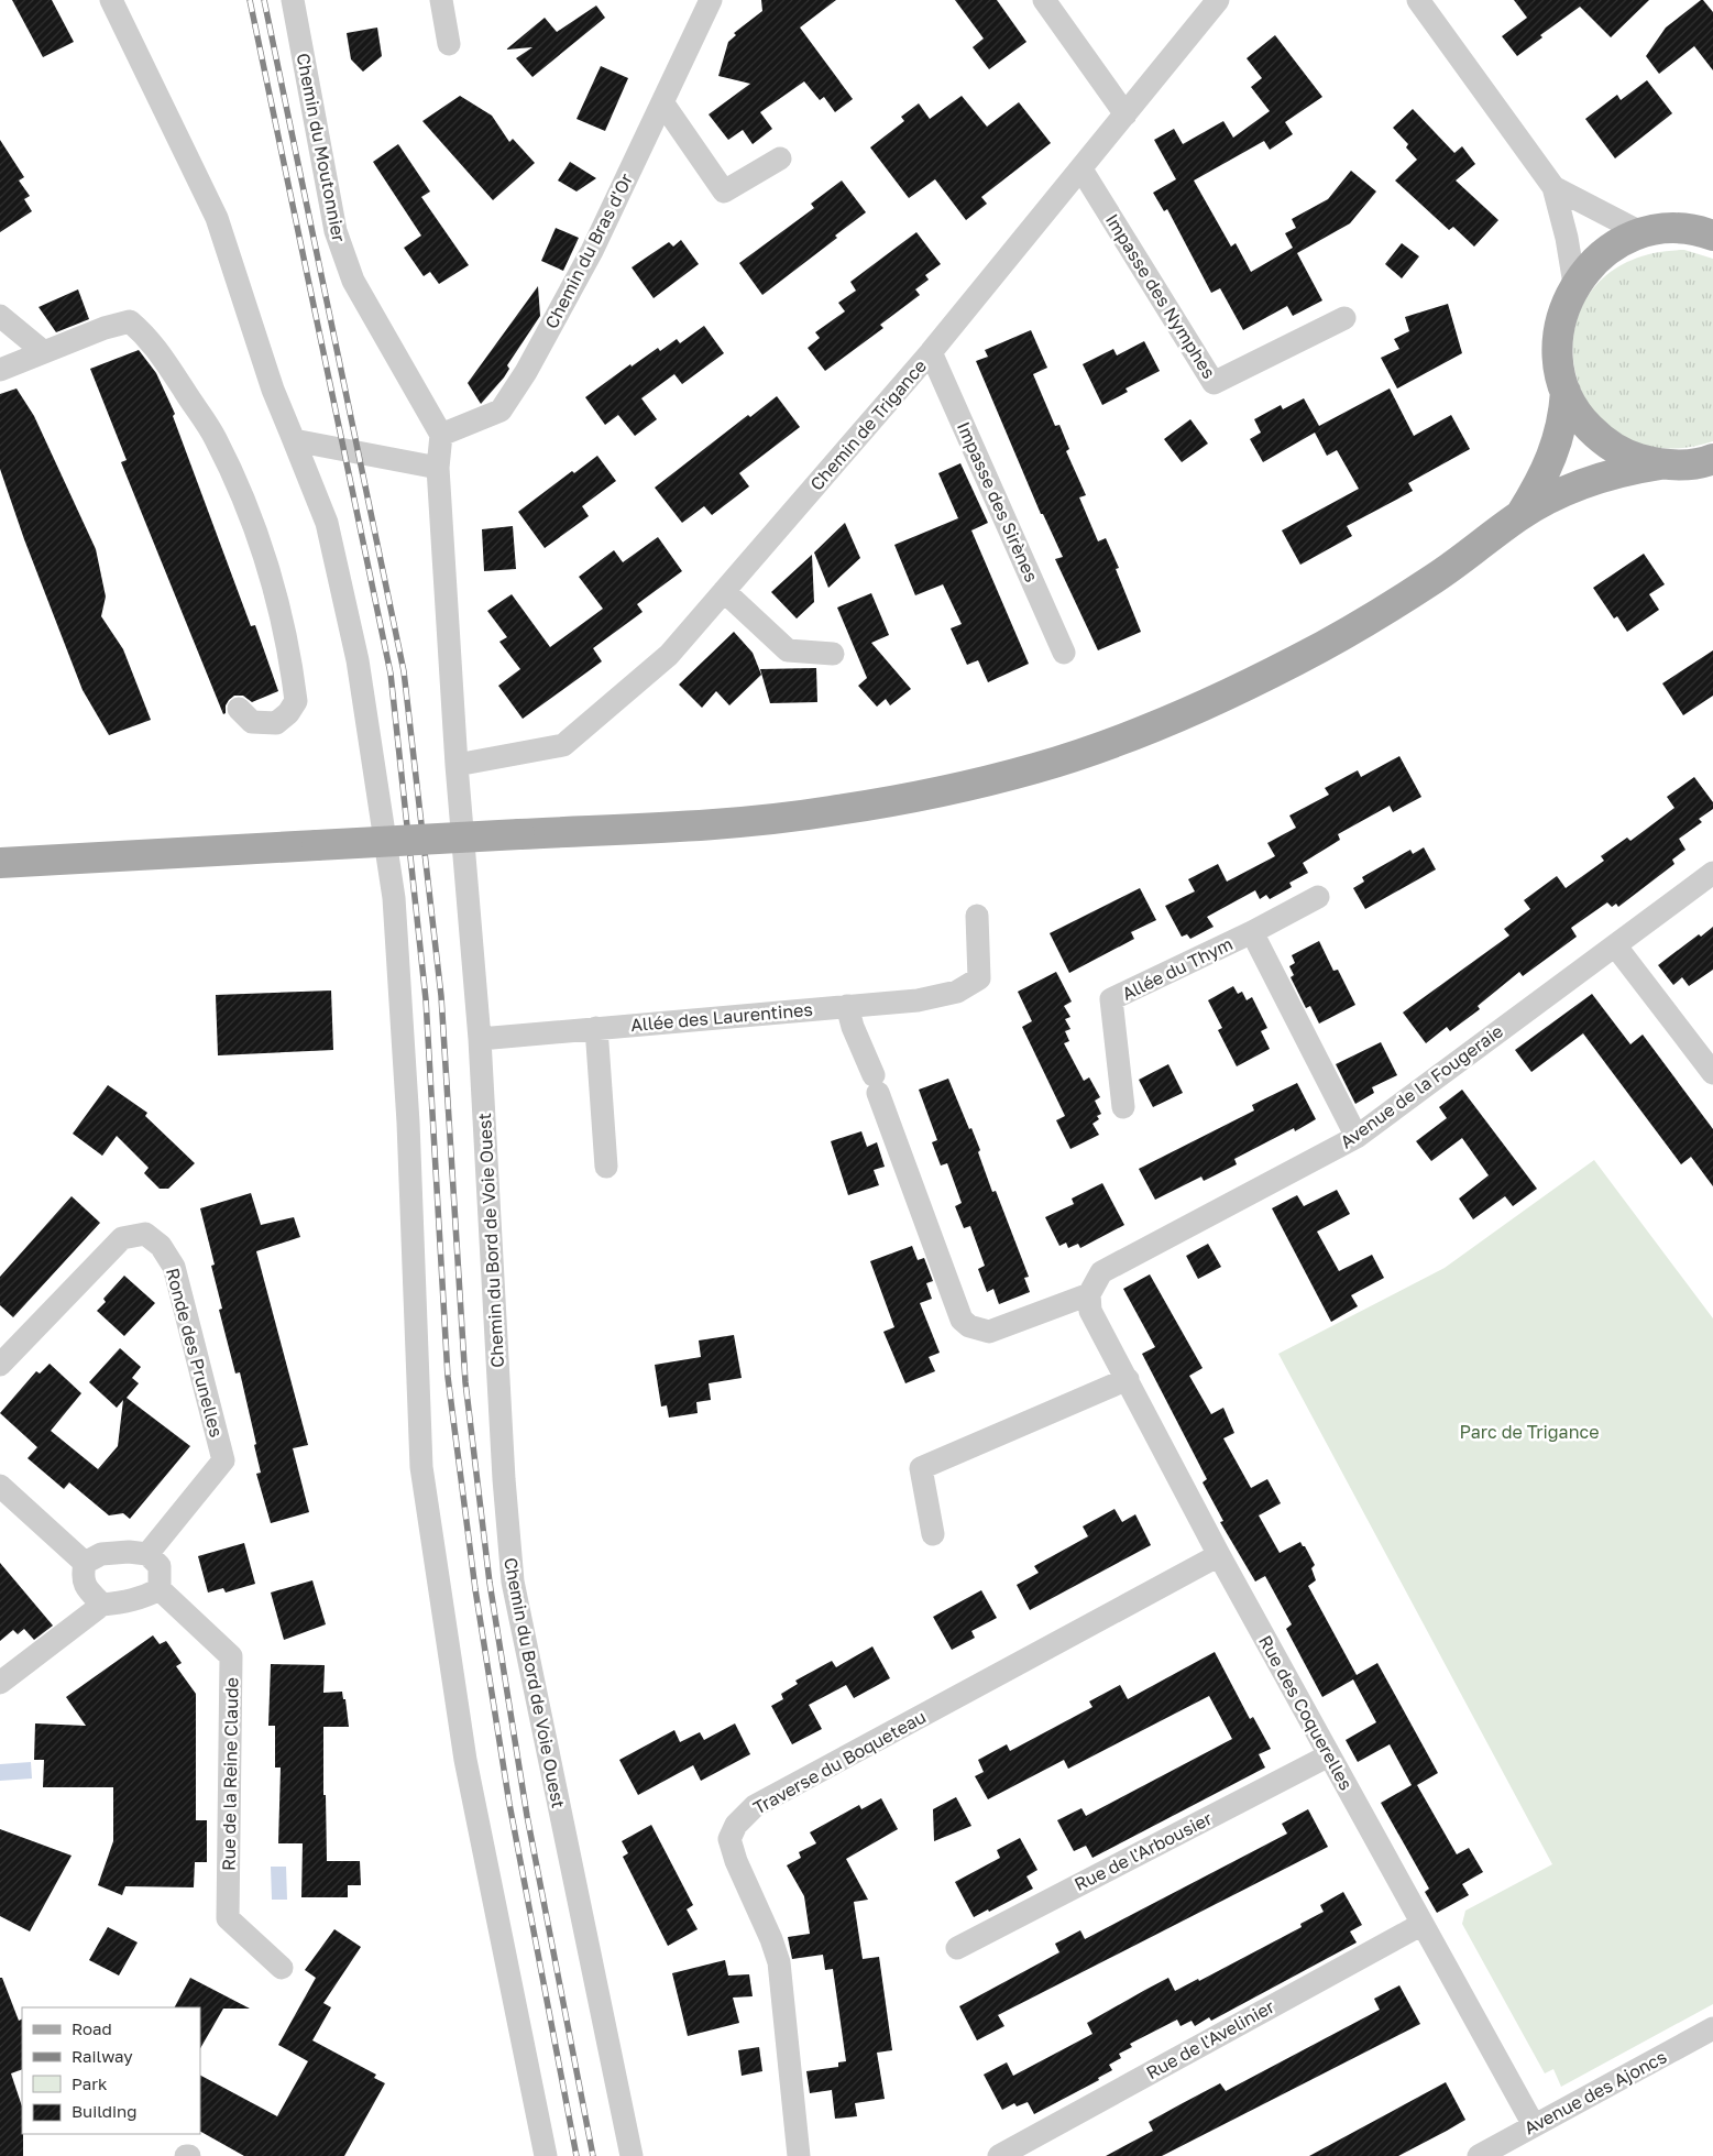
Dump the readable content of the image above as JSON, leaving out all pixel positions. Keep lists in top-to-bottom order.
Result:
{
  "streets": {
    "street": [
      "Chemin du Moutonnier",
      "Chemin du Bras d'Or",
      "Impasse des Nymphes",
      "Chemin de Trigance",
      "Impasse des Sirènes",
      "Allée du Thym",
      "Allée des Laurentines",
      "Avenue de la Fougeraie",
      "Chemin du Bord de Voie Ouest",
      "Ronde des Prunelles",
      "Rue des Coquerelles",
      "Traverse du Boqueteau",
      "Rue de la Reine Claude",
      "Rue de l'Arbousier",
      "Rue de l'Avelinier",
      "Avenue des Ajoncs"
    ]
  },
  "crossings": [
    ["Chemin du Moutonnier", "Chemin du Bras d'Or"],
    ["Impasse des Nymphes", "Chemin de Trigance"],
    ["Chemin de Trigance", "Impasse des Sirènes"],
    ["Chemin de Trigance", "Chemin du Bord de Voie Ouest"],
    ["Allée du Thym", "Avenue de la Fougeraie"],
    ["Allée des Laurentines", "Chemin du Bord de Voie Ouest"],
    ["Avenue de la Fougeraie", "Rue des Coquerelles"],
    ["Ronde des Prunelles", "Rue de la Reine Claude"],
    ["Rue des Coquerelles", "Traverse du Boqueteau"],
    ["Rue des Coquerelles", "Rue de l'Arbousier"],
    ["Rue des Coquerelles", "Rue de l'Avelinier"],
    ["Rue des Coquerelles", "Avenue des Ajoncs"]
  ],
  "parks": ["Parc de Trigance"],
  "legend": [
    "Road",
    "Railway",
    "Park",
    "Building"
  ]
}
